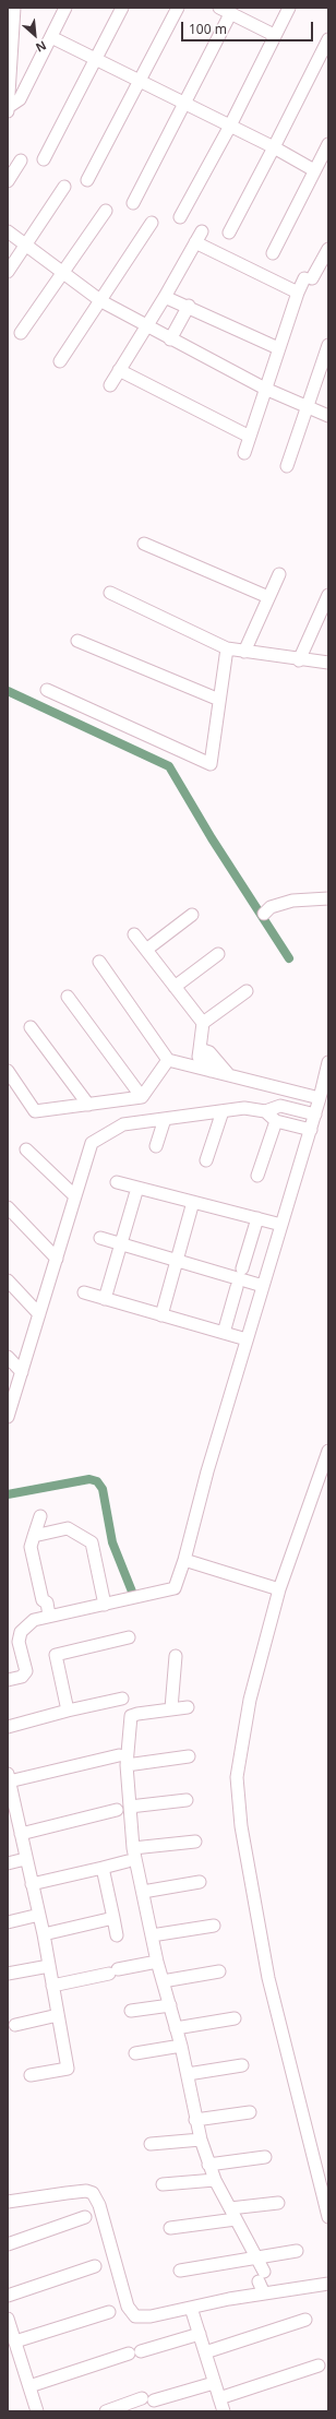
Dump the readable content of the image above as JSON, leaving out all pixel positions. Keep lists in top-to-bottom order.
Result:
{
  "scale_bar": "100 m",
  "north": "bottom right"
}
